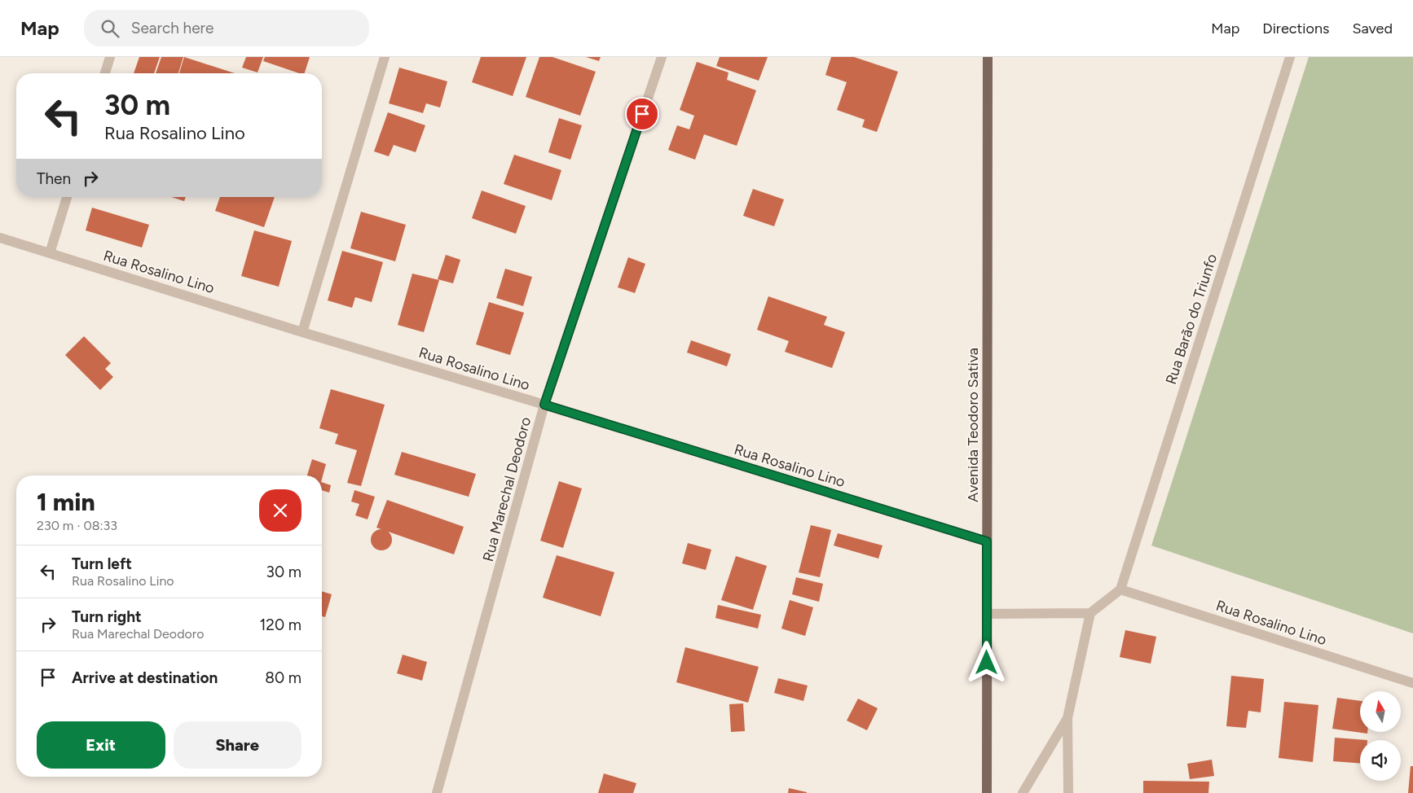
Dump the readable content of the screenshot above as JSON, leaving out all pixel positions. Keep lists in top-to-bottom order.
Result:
{
  "streets": {
    "main road": ["Avenida Teodoro Sativa"],
    "street": ["Rua Rosalino Lino", "Rua Barão do Triunfo", "Rua Marechal Deodoro"]
  },
  "crossings": [
    ["Rua Rosalino Lino", "Rua Barão do Triunfo"],
    ["Rua Rosalino Lino", "Avenida Teodoro Sativa"],
    ["Rua Rosalino Lino", "Rua Marechal Deodoro"]
  ],
  "north": "top",
  "page": {
    "header": "Map",
    "search": "Search here",
    "nav": ["Map", "Directions", "Saved"],
    "turn": ["30 m", "Rua Rosalino Lino"],
    "then": "Then",
    "heading": ["1 min", "230 m · 08:33"],
    "list": [
      {
        "name": "Turn left",
        "note": "Rua Rosalino Lino",
        "value": "30 m"
      },
      {
        "name": "Turn right",
        "note": "Rua Marechal Deodoro",
        "value": "120 m"
      },
      {
        "name": "Arrive at destination",
        "value": "80 m"
      }
    ],
    "buttons": ["Exit", "Share"]
  }
}
